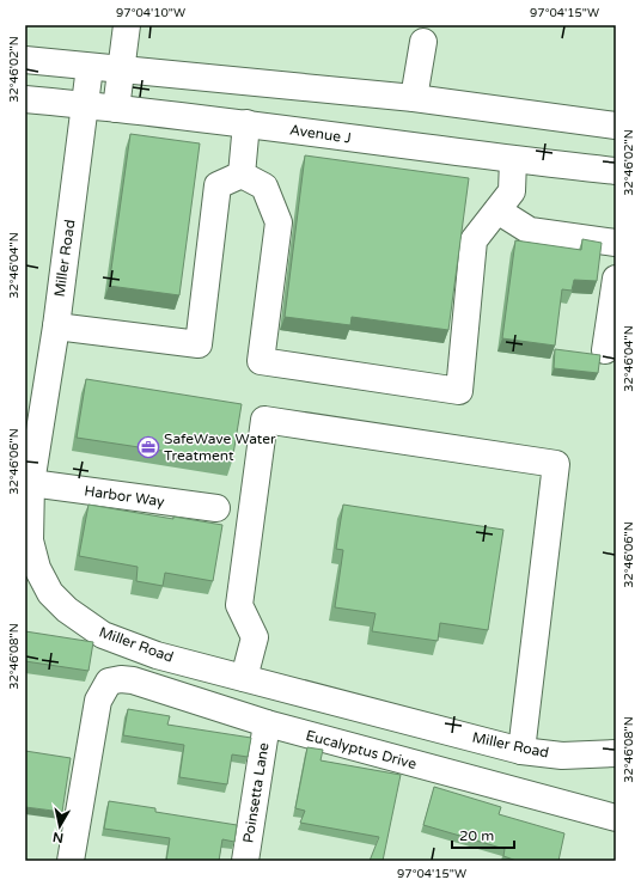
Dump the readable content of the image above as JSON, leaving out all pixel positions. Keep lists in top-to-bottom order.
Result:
{
  "streets": {
    "street": [
      "Avenue J",
      "Miller Road",
      "Harbor Way",
      "Eucalyptus Drive",
      "Poinsetta Lane"
    ]
  },
  "crossings": [
    ["Avenue J", "Miller Road"],
    ["Miller Road", "Harbor Way"],
    ["Eucalyptus Drive", "Poinsetta Lane"]
  ],
  "places": {
    "office": ["SafeWave Water Treatment"]
  },
  "scale_bar": "20 m",
  "north": "bottom",
  "coordinates": [
    "97°04'10\"W",
    "97°04'15\"W",
    "32°46'02\"N",
    "32°46'04\"N",
    "32°46'06\"N",
    "32°46'08\"N"
  ]
}
